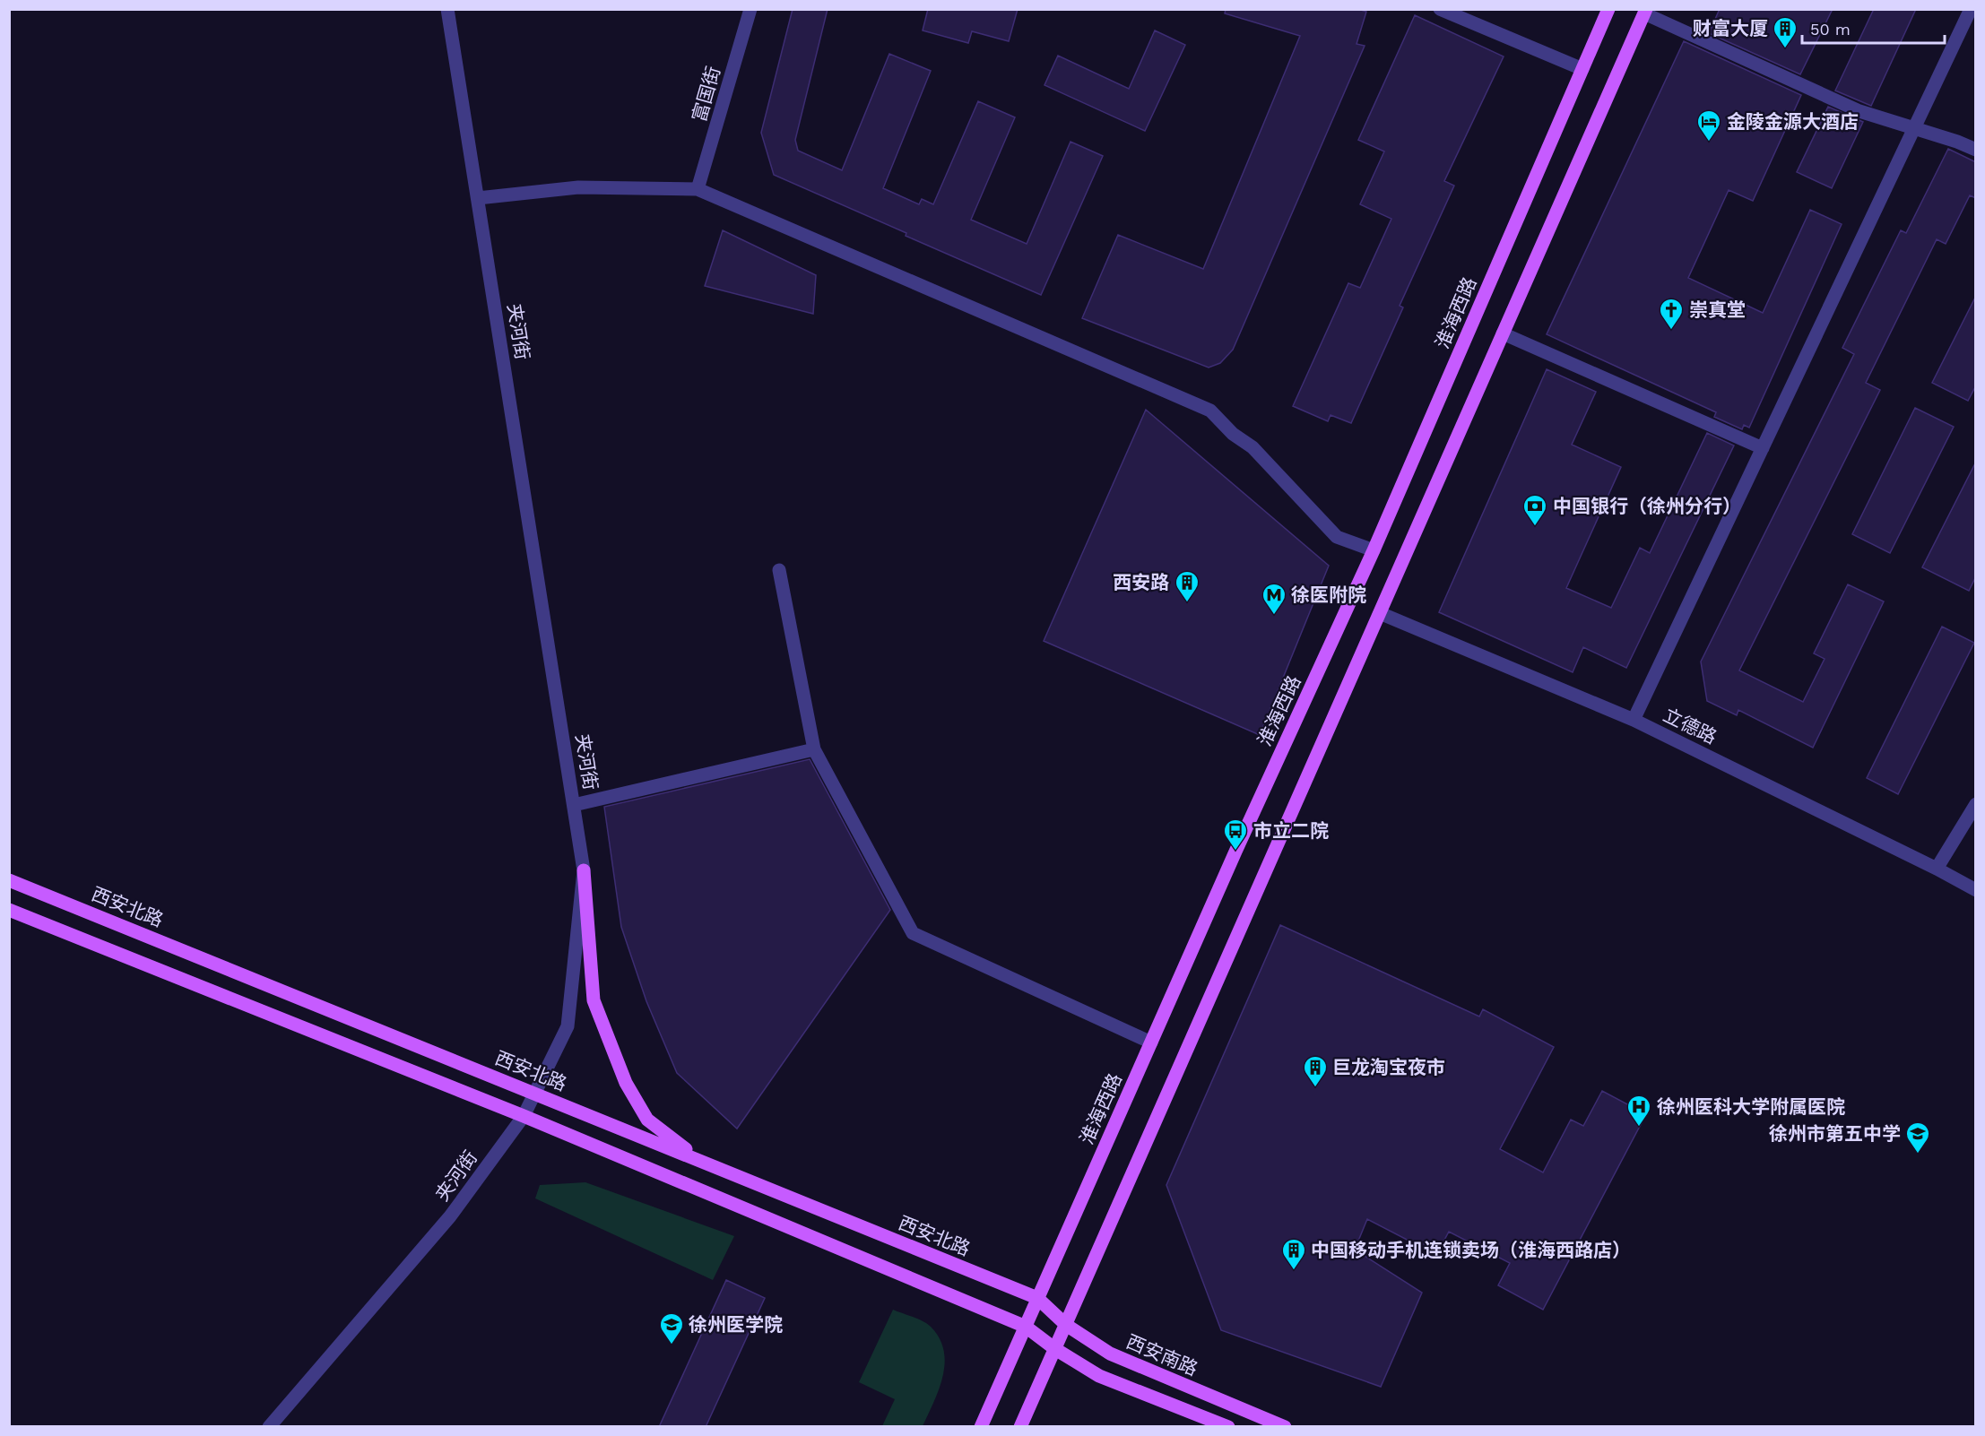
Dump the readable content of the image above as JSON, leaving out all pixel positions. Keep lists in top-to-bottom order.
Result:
{
  "streets": {
    "main road": ["淮海西路", "西安北路", "西安南路"],
    "street": ["富国街", "夹河街", "立德路"]
  },
  "crossings": [
    ["淮海西路", "西安北路"],
    ["淮海西路", "西安南路"],
    ["夹河街", "西安北路"],
    ["西安北路", "西安南路"]
  ],
  "places": {
    "building": [
      "财富大厦",
      "西安路",
      "巨龙淘宝夜市",
      "中国移动手机连锁卖场（淮海西路店）"
    ],
    "hotel": ["金陵金源大酒店"],
    "church": ["崇真堂"],
    "bank": ["中国银行（徐州分行）"],
    "metro station": ["徐医附院"],
    "bus stop": ["市立二院"],
    "hospital": ["徐州医科大学附属医院"],
    "school or university": ["徐州市第五中学", "徐州医学院"]
  },
  "scale_bar": "50 m"
}
